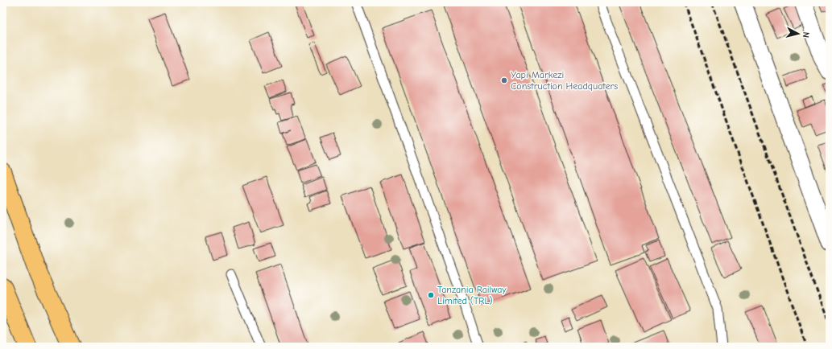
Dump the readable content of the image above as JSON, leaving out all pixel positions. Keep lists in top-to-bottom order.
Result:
{
  "places": ["Yapi Markezi Construction Headquaters", "Tanzania Railway Limited (TRL)"],
  "north": "right"
}
